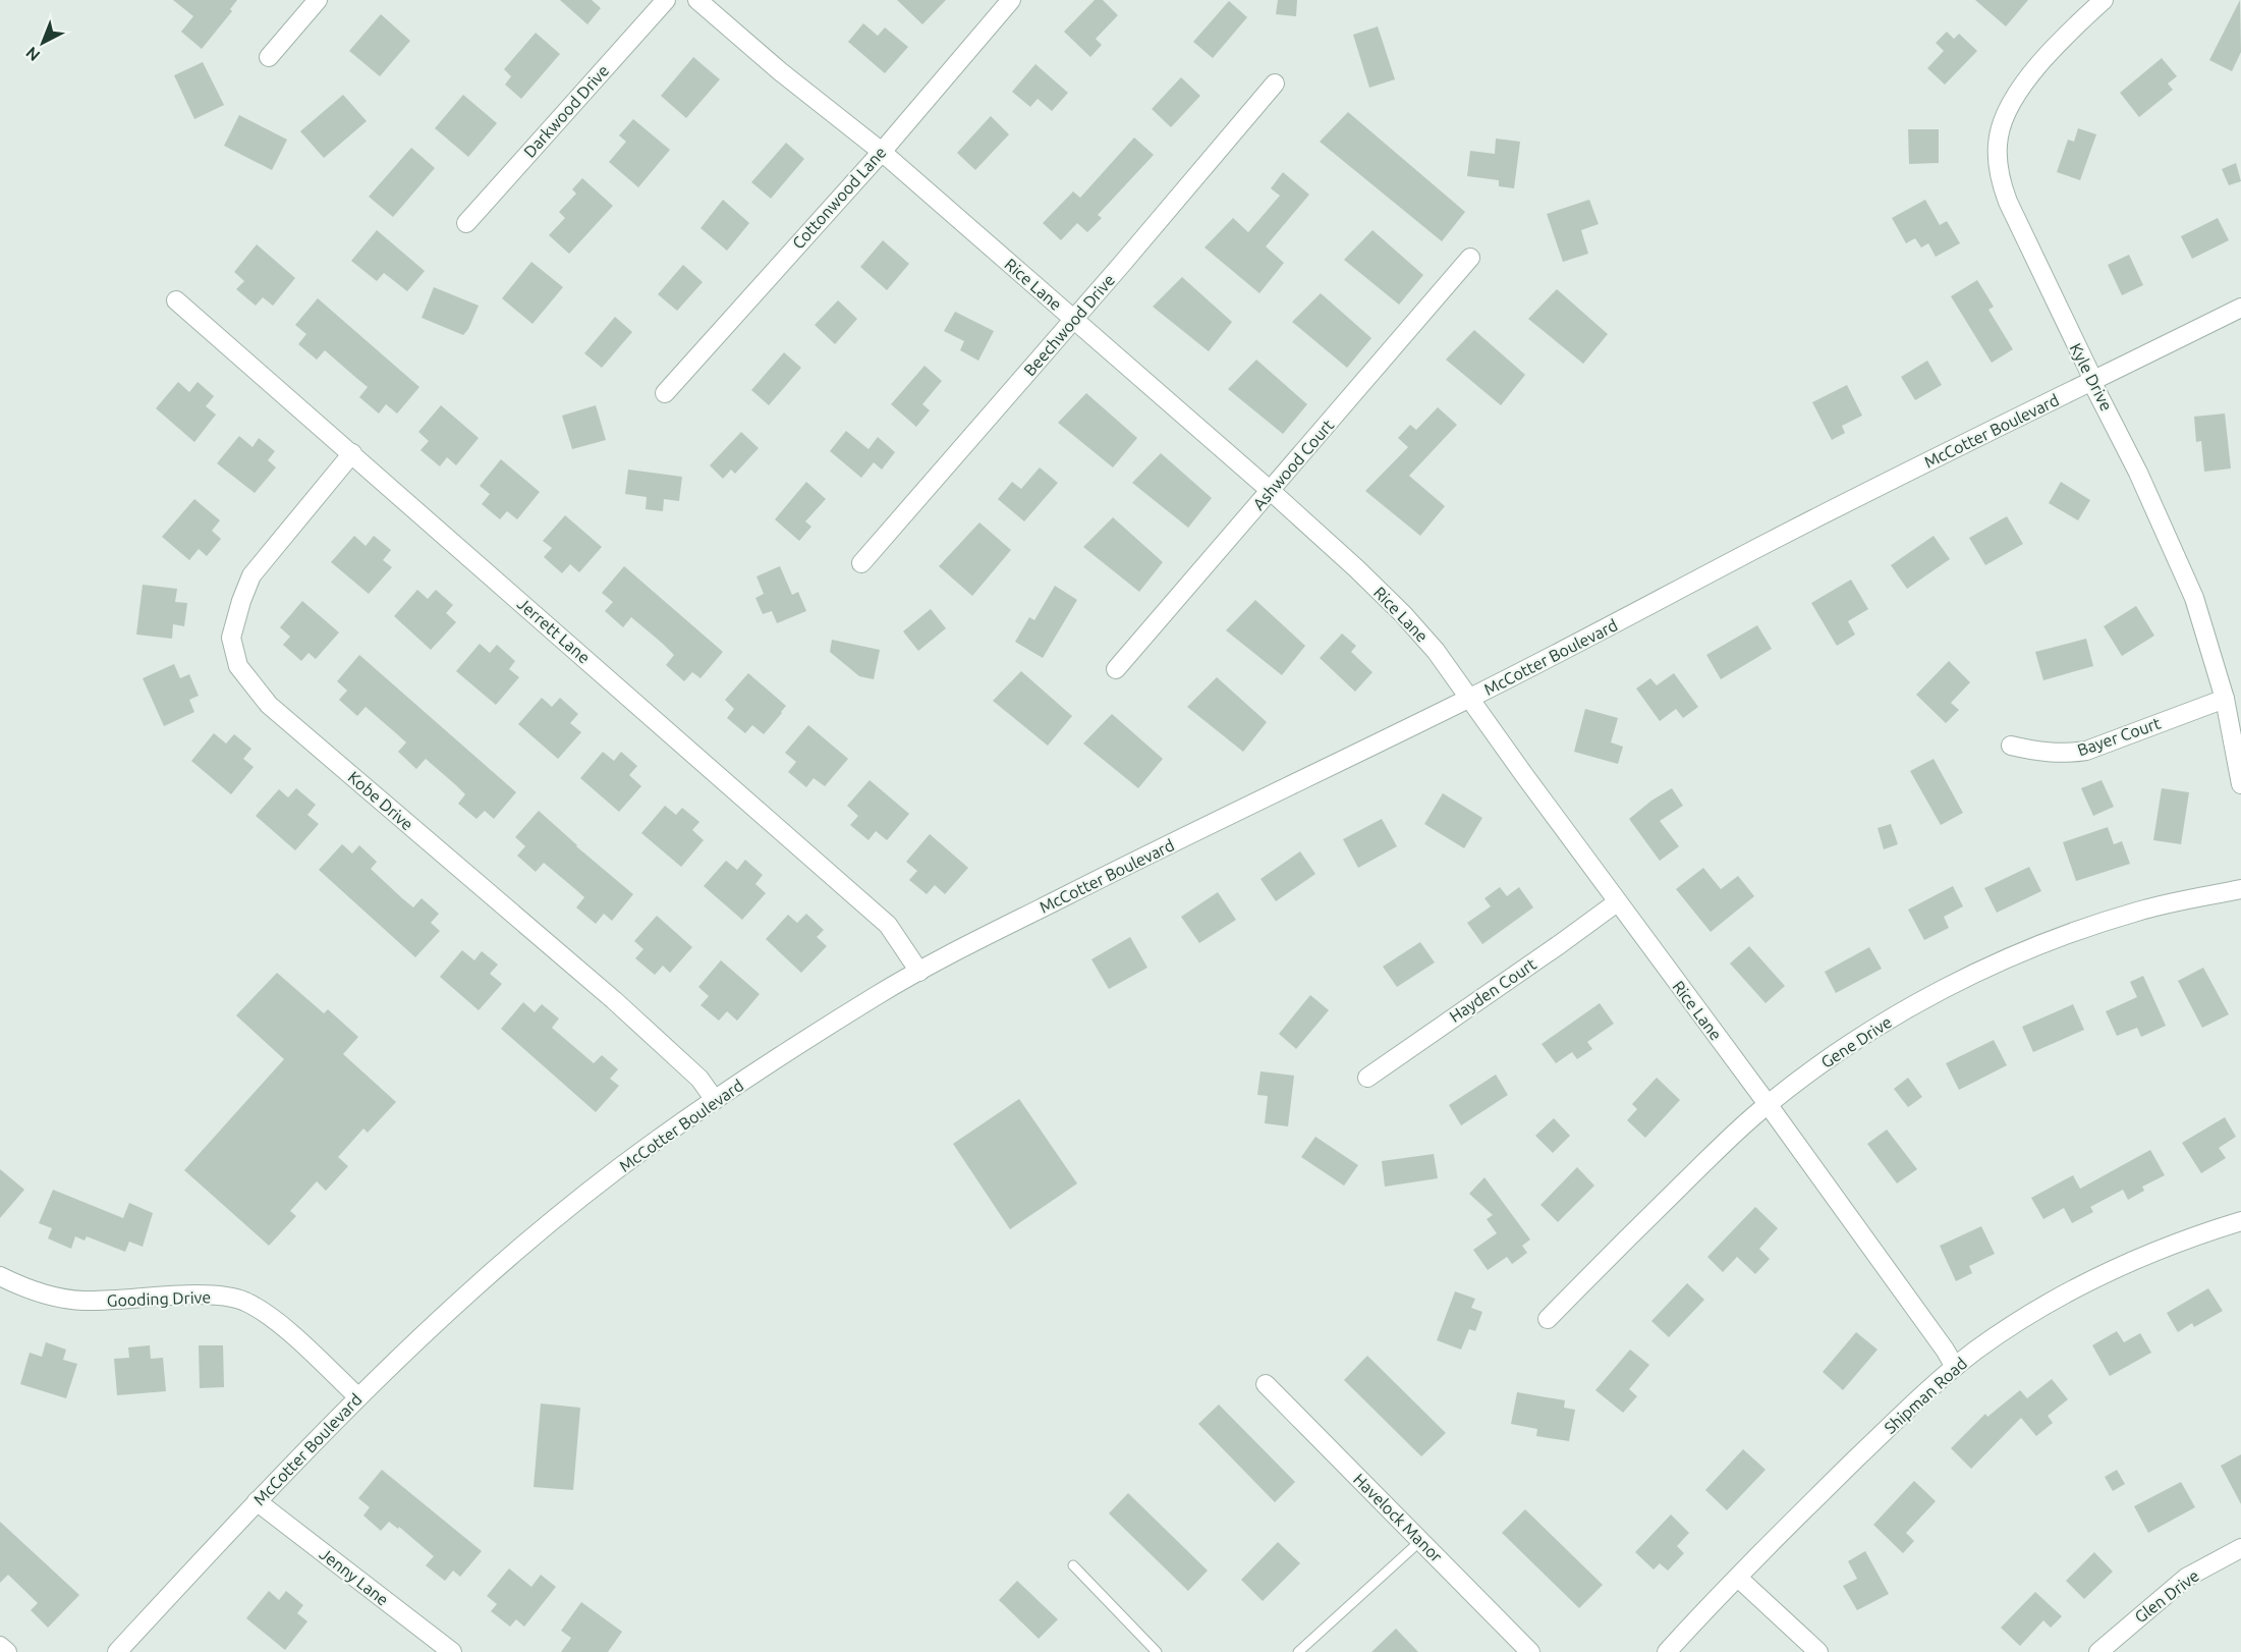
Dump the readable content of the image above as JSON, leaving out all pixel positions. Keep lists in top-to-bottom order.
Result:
{
  "streets": {
    "street": [
      "Darkwood Drive",
      "Cottonwood Lane",
      "Rice Lane",
      "Beechwood Drive",
      "Kyle Drive",
      "McCotter Boulevard",
      "Ashwood Court",
      "Jerrett Lane",
      "Bayer Court",
      "Kobe Drive",
      "Hayden Court",
      "Gene Drive",
      "Gooding Drive",
      "Shipman Road",
      "Havelock Manor",
      "Jenny Lane",
      "Glen Drive"
    ]
  },
  "crossings": [
    ["Cottonwood Lane", "Rice Lane"],
    ["Rice Lane", "Beechwood Drive"],
    ["Rice Lane", "McCotter Boulevard"],
    ["Rice Lane", "Ashwood Court"],
    ["Rice Lane", "Hayden Court"],
    ["Rice Lane", "Gene Drive"],
    ["Rice Lane", "Shipman Road"],
    ["Kyle Drive", "McCotter Boulevard"],
    ["Kyle Drive", "Bayer Court"],
    ["McCotter Boulevard", "Jerrett Lane"],
    ["McCotter Boulevard", "Kobe Drive"],
    ["McCotter Boulevard", "Gooding Drive"],
    ["McCotter Boulevard", "Jenny Lane"],
    ["Jerrett Lane", "Kobe Drive"]
  ],
  "north": "bottom left"
}
